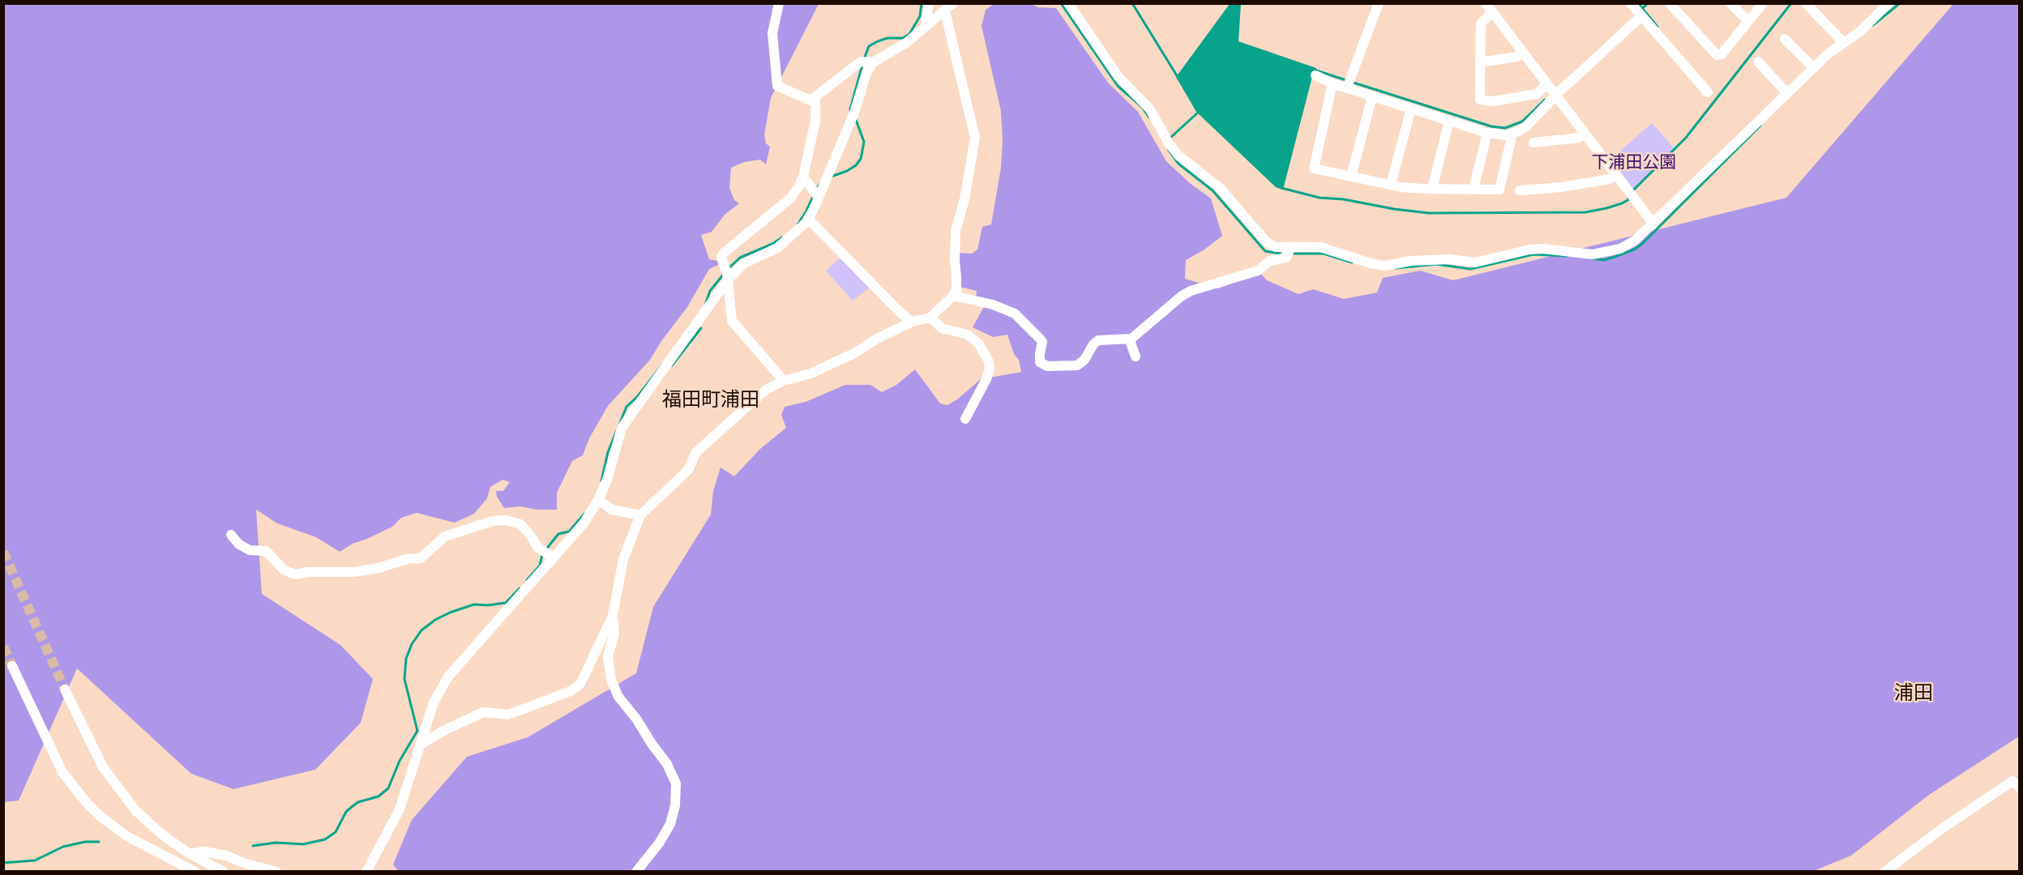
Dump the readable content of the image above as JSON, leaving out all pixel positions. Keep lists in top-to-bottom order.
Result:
{
  "districts": ["福田町浦田", "浦田"],
  "parks": ["下浦田公園"]
}
